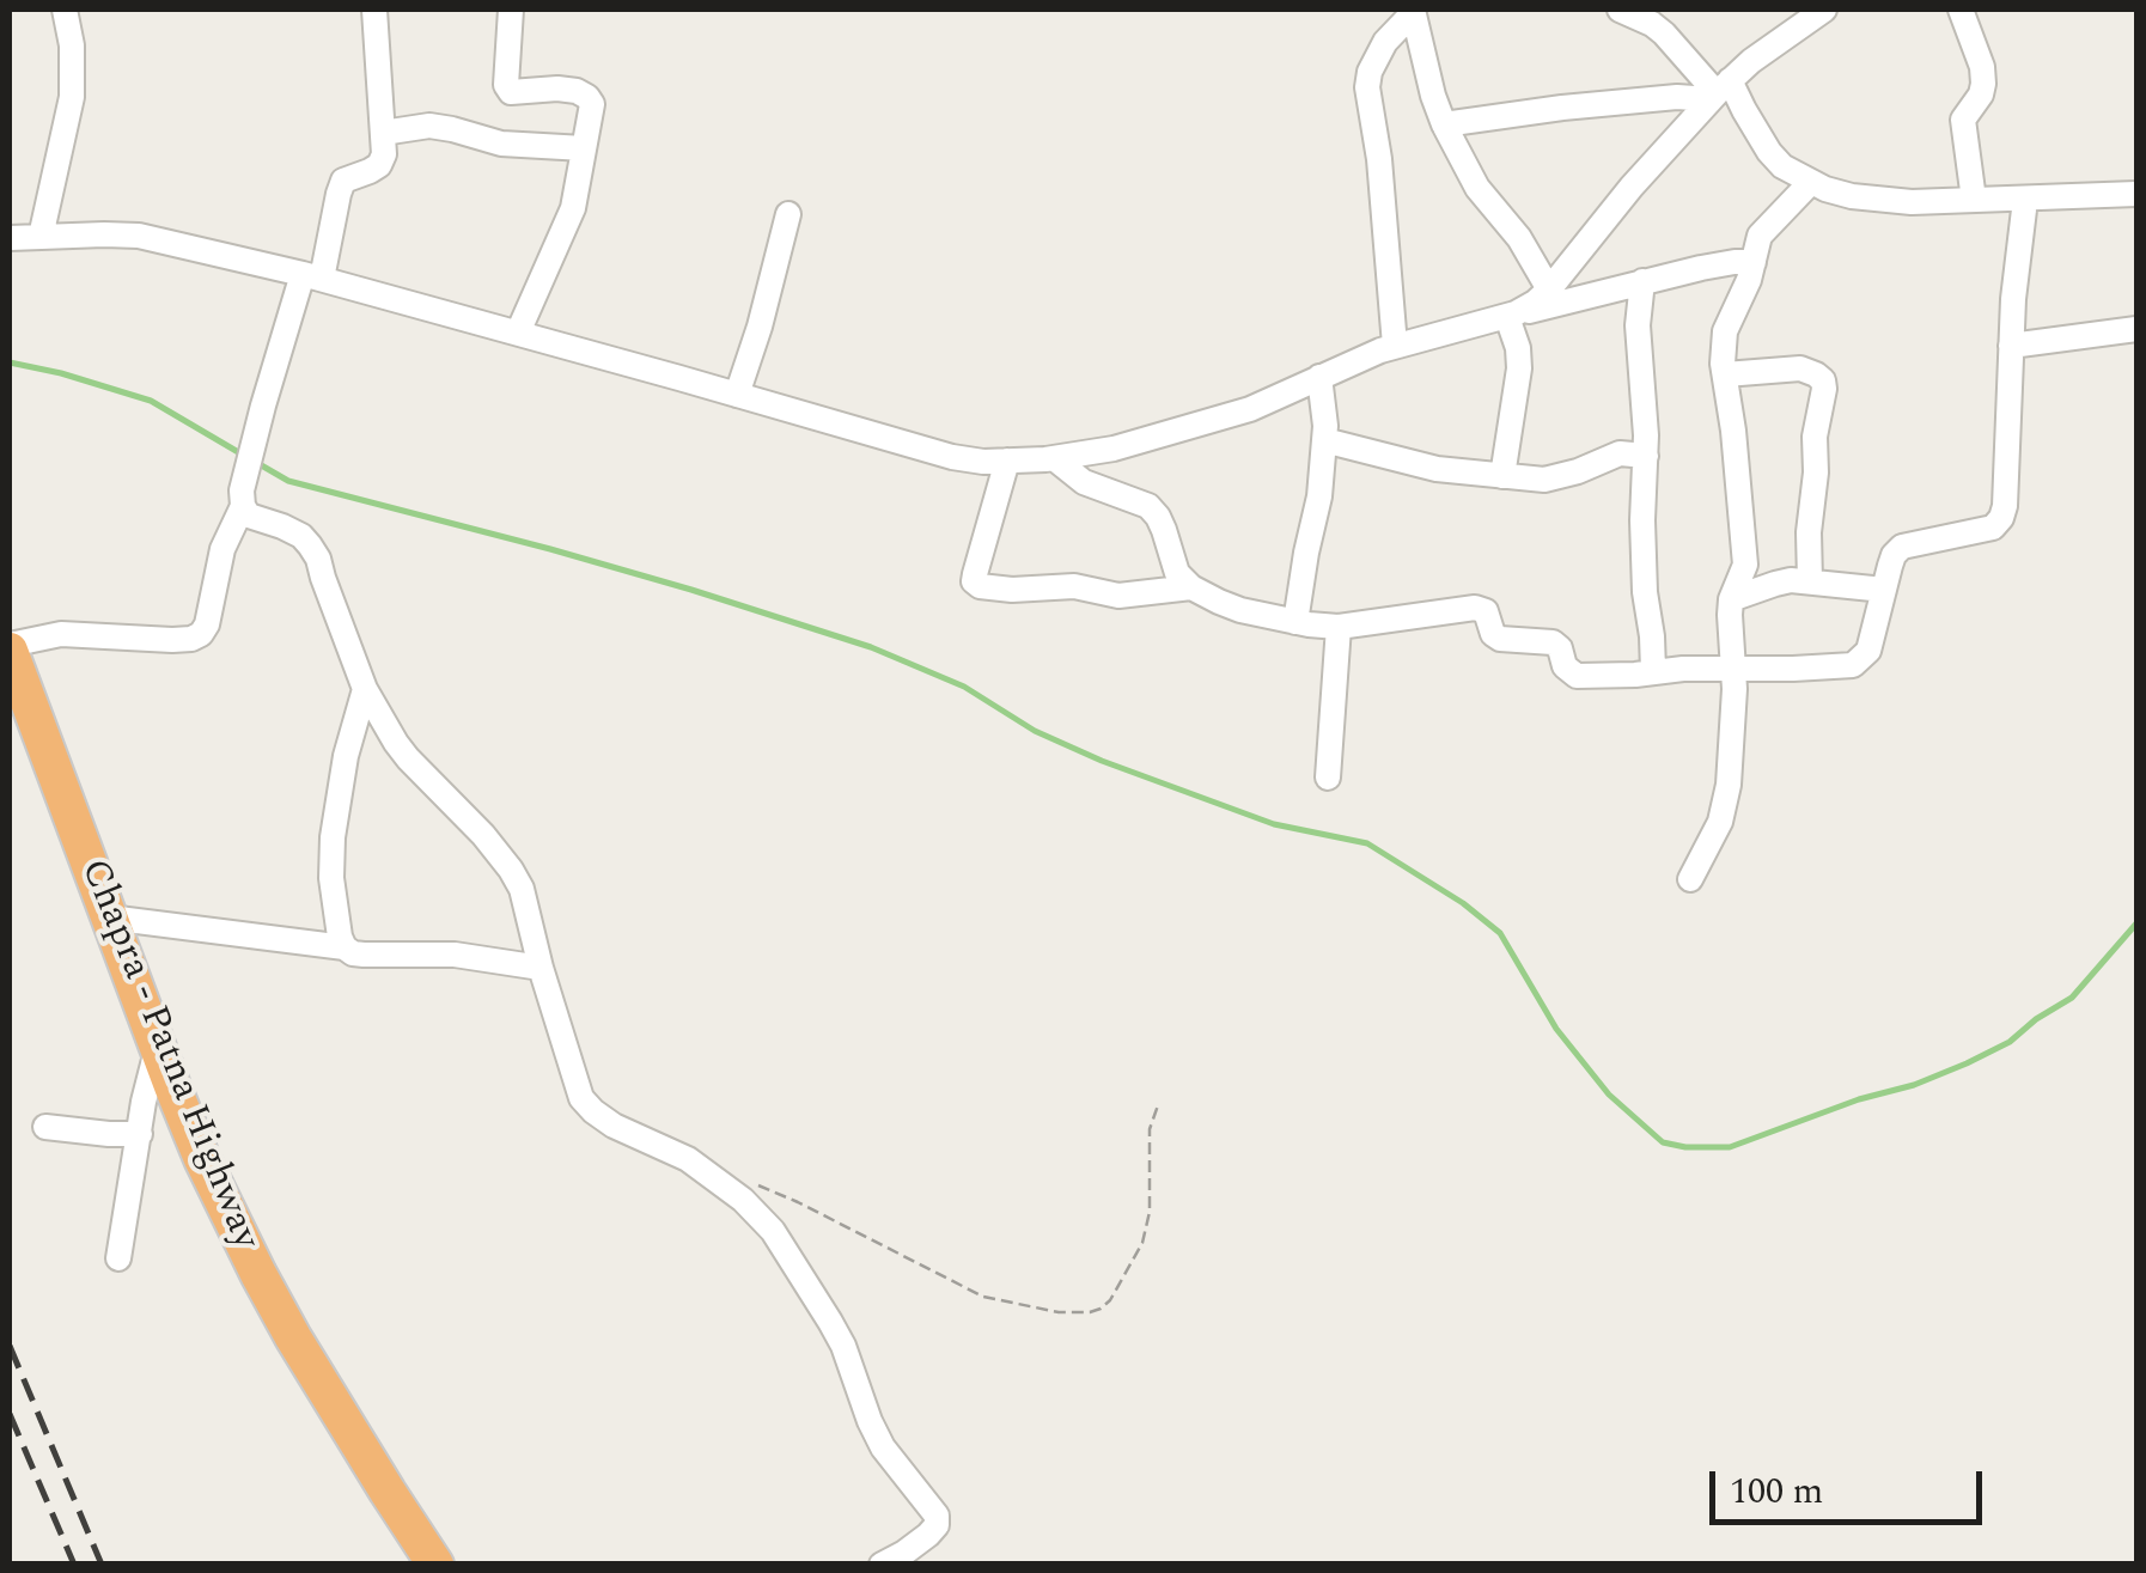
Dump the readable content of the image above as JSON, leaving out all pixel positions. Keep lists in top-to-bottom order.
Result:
{
  "streets": {
    "highway": ["Chapra - Patna Highway"]
  },
  "scale_bar": "100 m"
}
